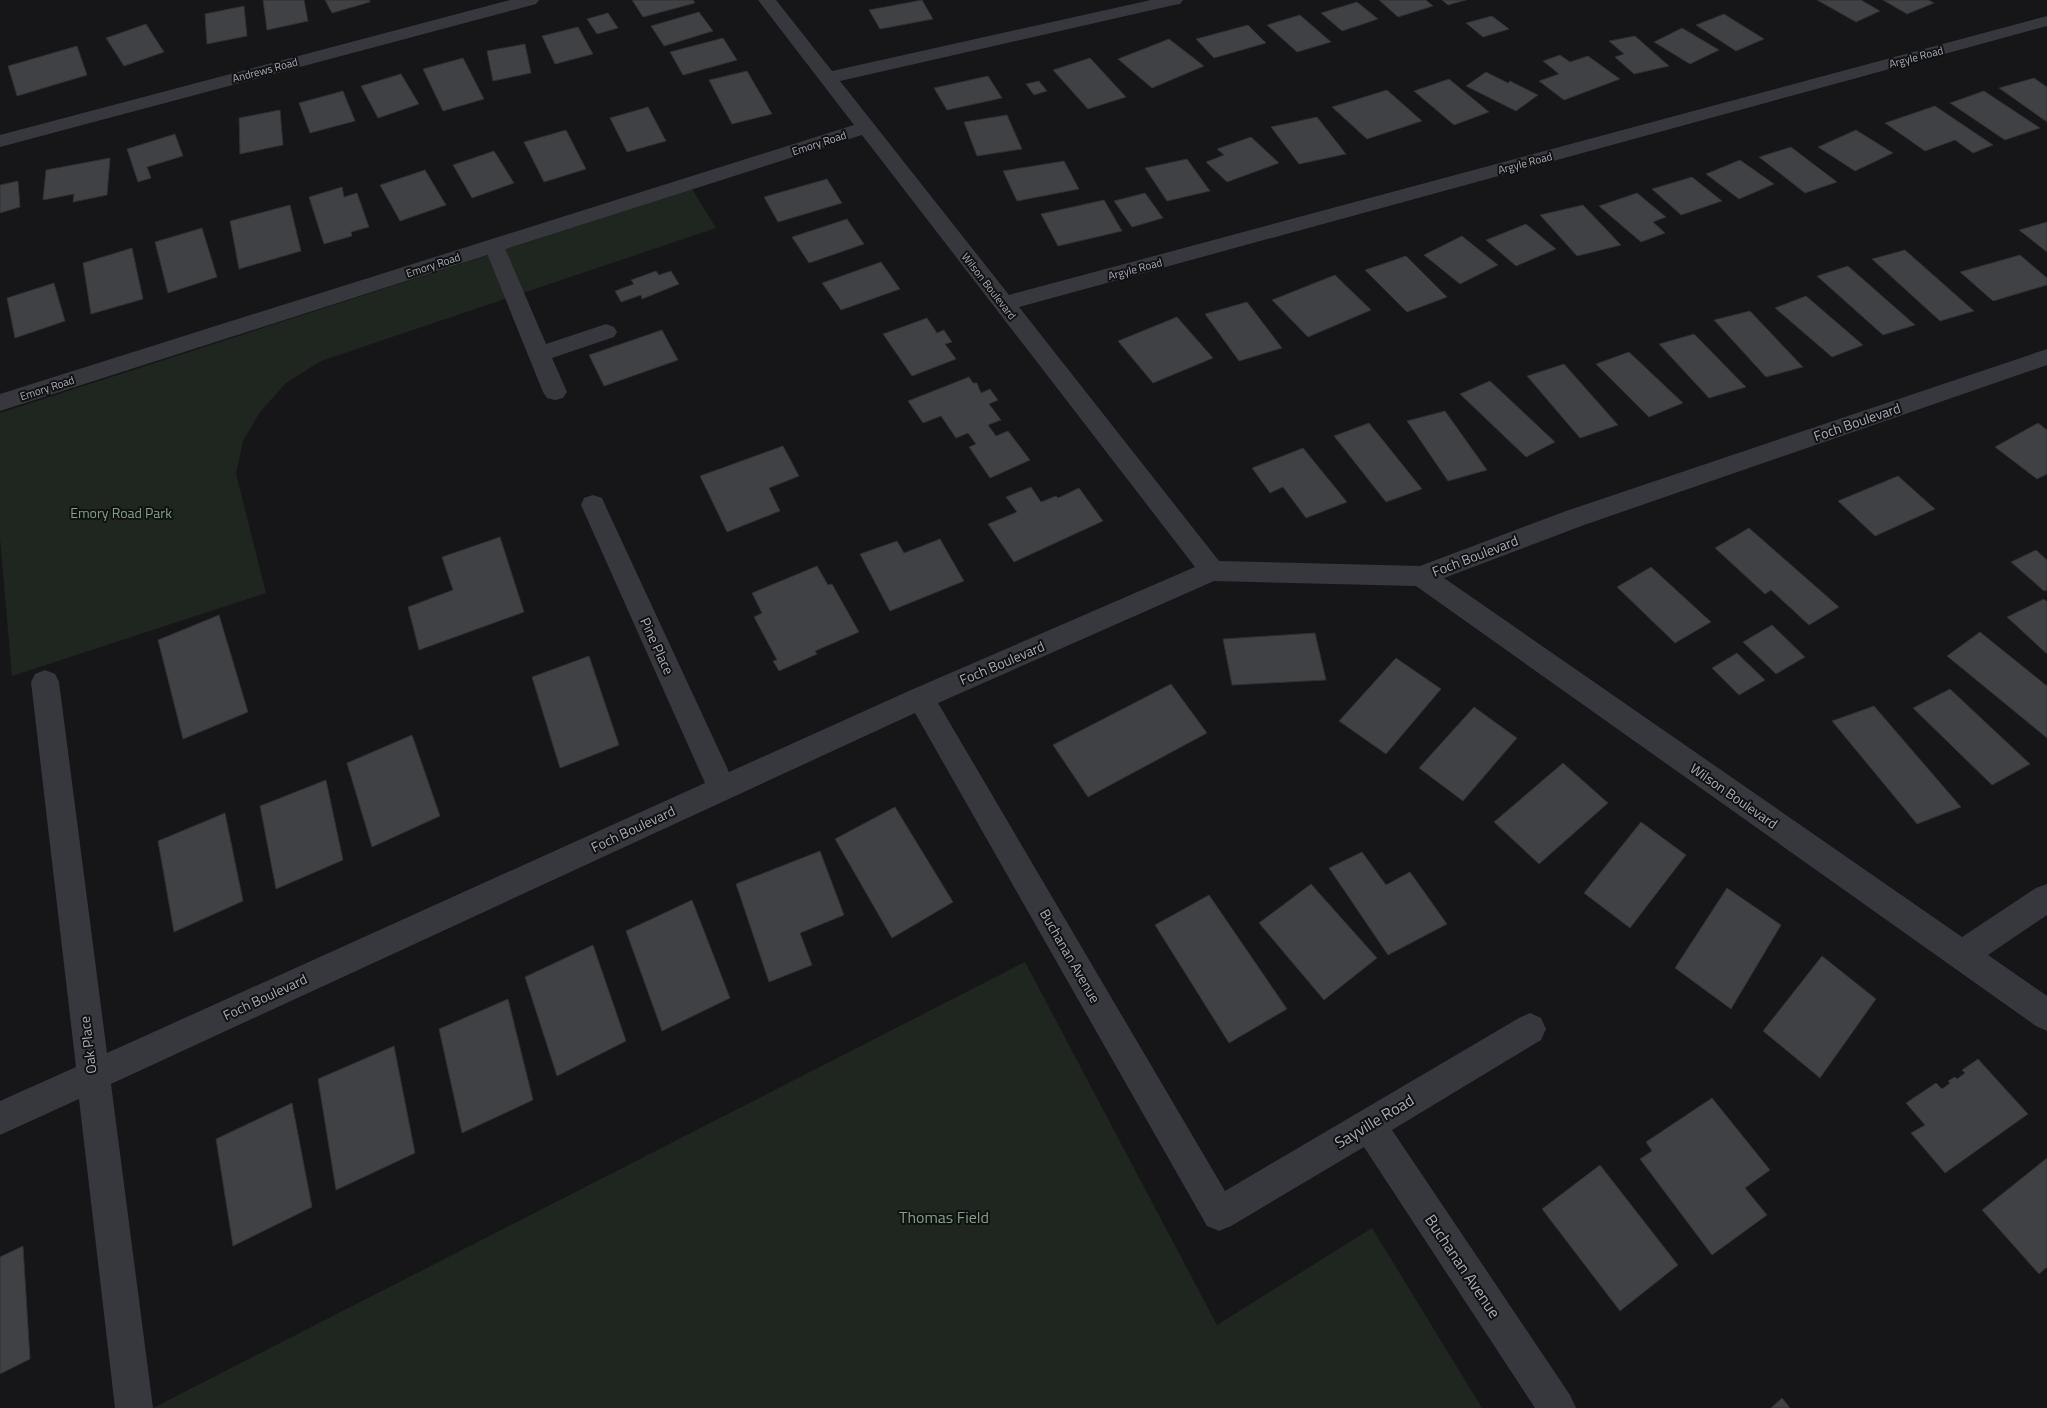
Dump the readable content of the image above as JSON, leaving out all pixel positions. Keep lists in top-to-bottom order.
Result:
{
  "streets": {
    "street": [
      "Argyle Road",
      "Andrews Road",
      "Emory Road",
      "Wilson Boulevard",
      "Foch Boulevard",
      "Pine Place",
      "Buchanan Avenue",
      "Oak Place",
      "Sayville Road"
    ]
  },
  "crossings": [
    ["Argyle Road", "Wilson Boulevard"],
    ["Emory Road", "Wilson Boulevard"],
    ["Wilson Boulevard", "Foch Boulevard"],
    ["Foch Boulevard", "Pine Place"],
    ["Foch Boulevard", "Buchanan Avenue"],
    ["Foch Boulevard", "Oak Place"],
    ["Buchanan Avenue", "Sayville Road"]
  ],
  "parks": ["Emory Road Park", "Thomas Field"]
}
